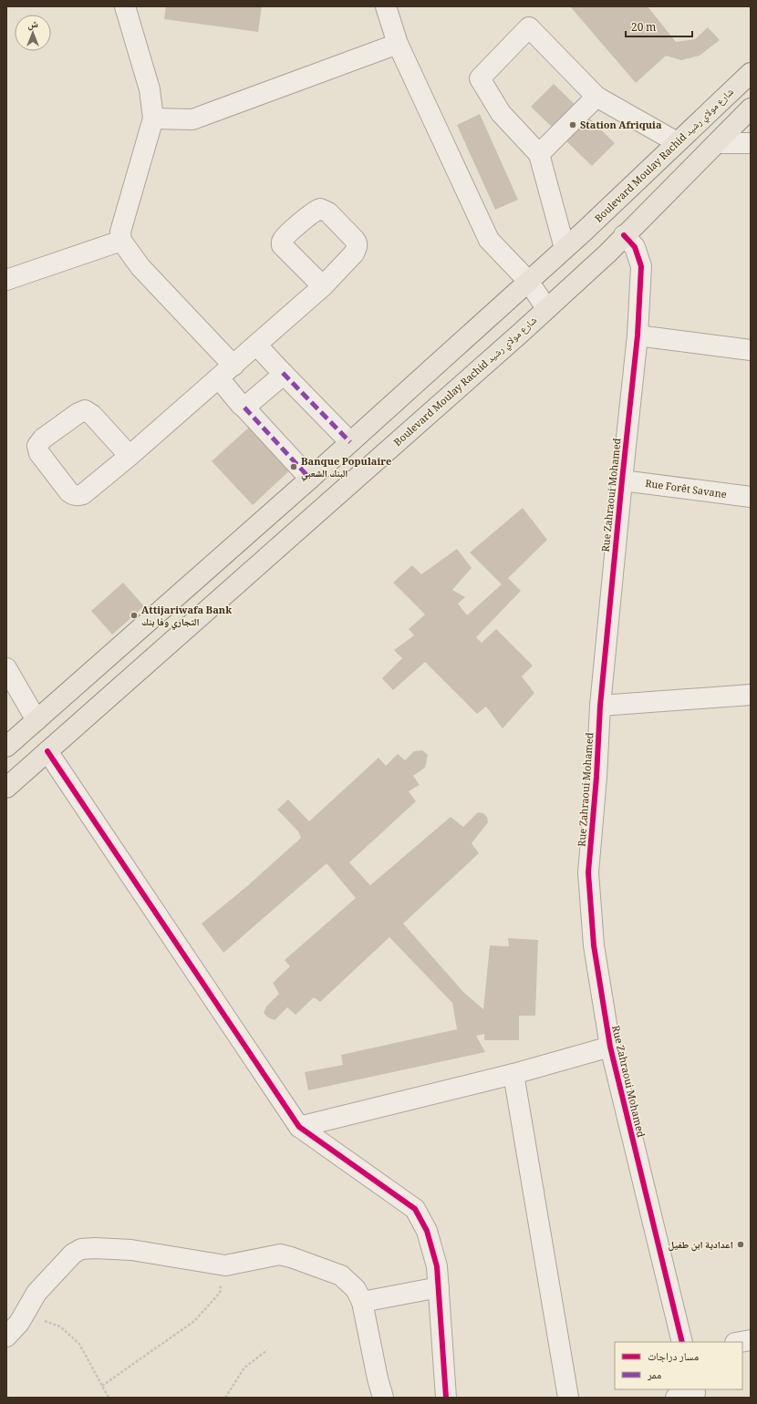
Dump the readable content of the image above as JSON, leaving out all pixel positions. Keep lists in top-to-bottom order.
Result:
{
  "streets": {
    "main road": ["Boulevard Moulay Rachid شارع مولاي رشيد"],
    "street": ["Rue Forêt Savane", "Rue Zahraoui Mohamed"]
  },
  "crossings": [
    ["Boulevard Moulay Rachid شارع مولاي رشيد", "Rue Zahraoui Mohamed"],
    ["Rue Forêt Savane", "Rue Zahraoui Mohamed"]
  ],
  "places": [
    "Station Afriquia",
    "Banque Populaire البنك الشعبي",
    "Attijariwafa Bank التجاري وفا بنك",
    "اعدادية ابن طفيل"
  ],
  "legend": ["مسار دراجات", "ممر"],
  "scale_bar": "20 m",
  "north": "top"
}
